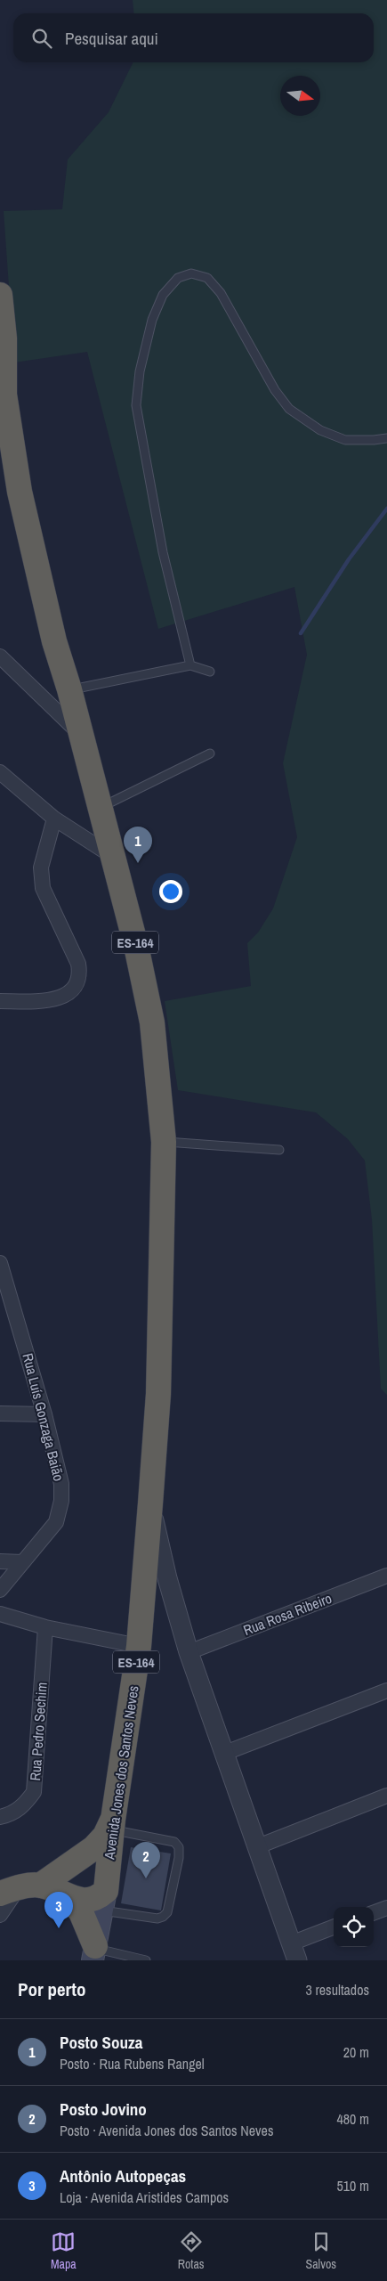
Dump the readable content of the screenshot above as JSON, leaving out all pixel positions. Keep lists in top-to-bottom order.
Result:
{
  "streets": {
    "highway": ["ES-164", "Avenida Jones dos Santos Neves"],
    "street": ["Rua Luís Gonzaga Baião", "Rua Rosa Ribeiro", "Rua Pedro Sechim"]
  },
  "crossings": [
    ["ES-164", "Avenida Jones dos Santos Neves"]
  ],
  "north": "right",
  "page": {
    "search": "Pesquisar aqui",
    "pins": ["1", "2", "3"],
    "heading": ["Por perto", "3 resultados"],
    "list": [
      {
        "mark": "1",
        "name": "Posto Souza",
        "note": "Posto · Rua Rubens Rangel",
        "value": "20 m"
      },
      {
        "mark": "2",
        "name": "Posto Jovino",
        "note": "Posto · Avenida Jones dos Santos Neves",
        "value": "480 m"
      },
      {
        "mark": "3",
        "name": "Antônio Autopeças",
        "note": "Loja · Avenida Aristides Campos",
        "value": "510 m"
      }
    ],
    "nav": ["Mapa", "Rotas", "Salvos"]
  }
}
